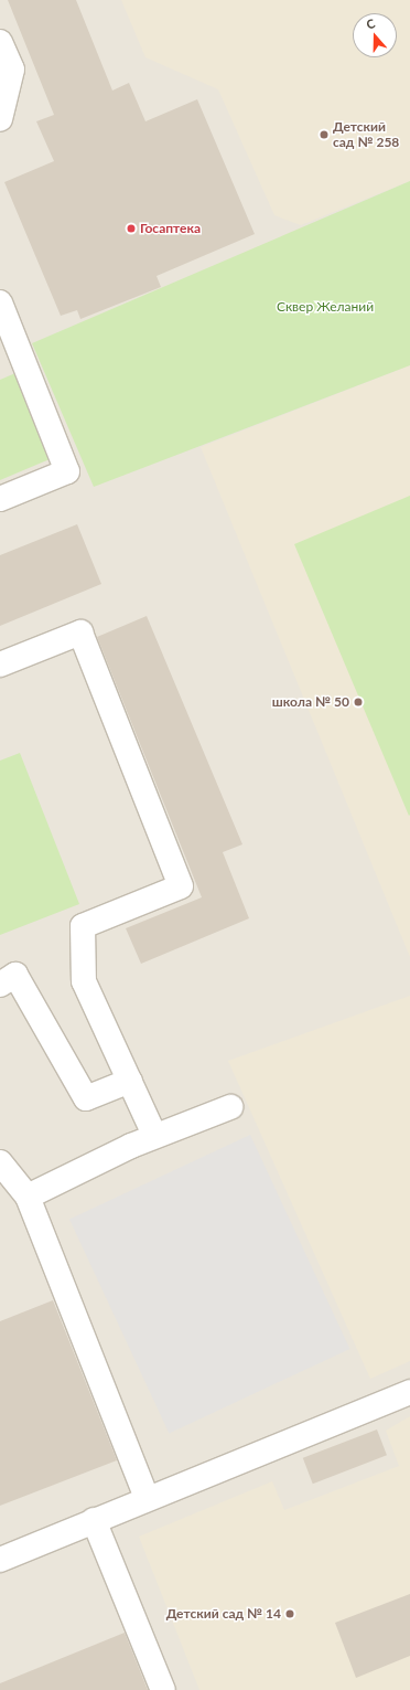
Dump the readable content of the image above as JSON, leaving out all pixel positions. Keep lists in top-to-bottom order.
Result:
{
  "parks": ["Сквер Желаний"],
  "places": [
    "Детский сад № 258",
    "Госаптека",
    "школа № 50",
    "Детский сад № 14"
  ],
  "north": "top"
}
